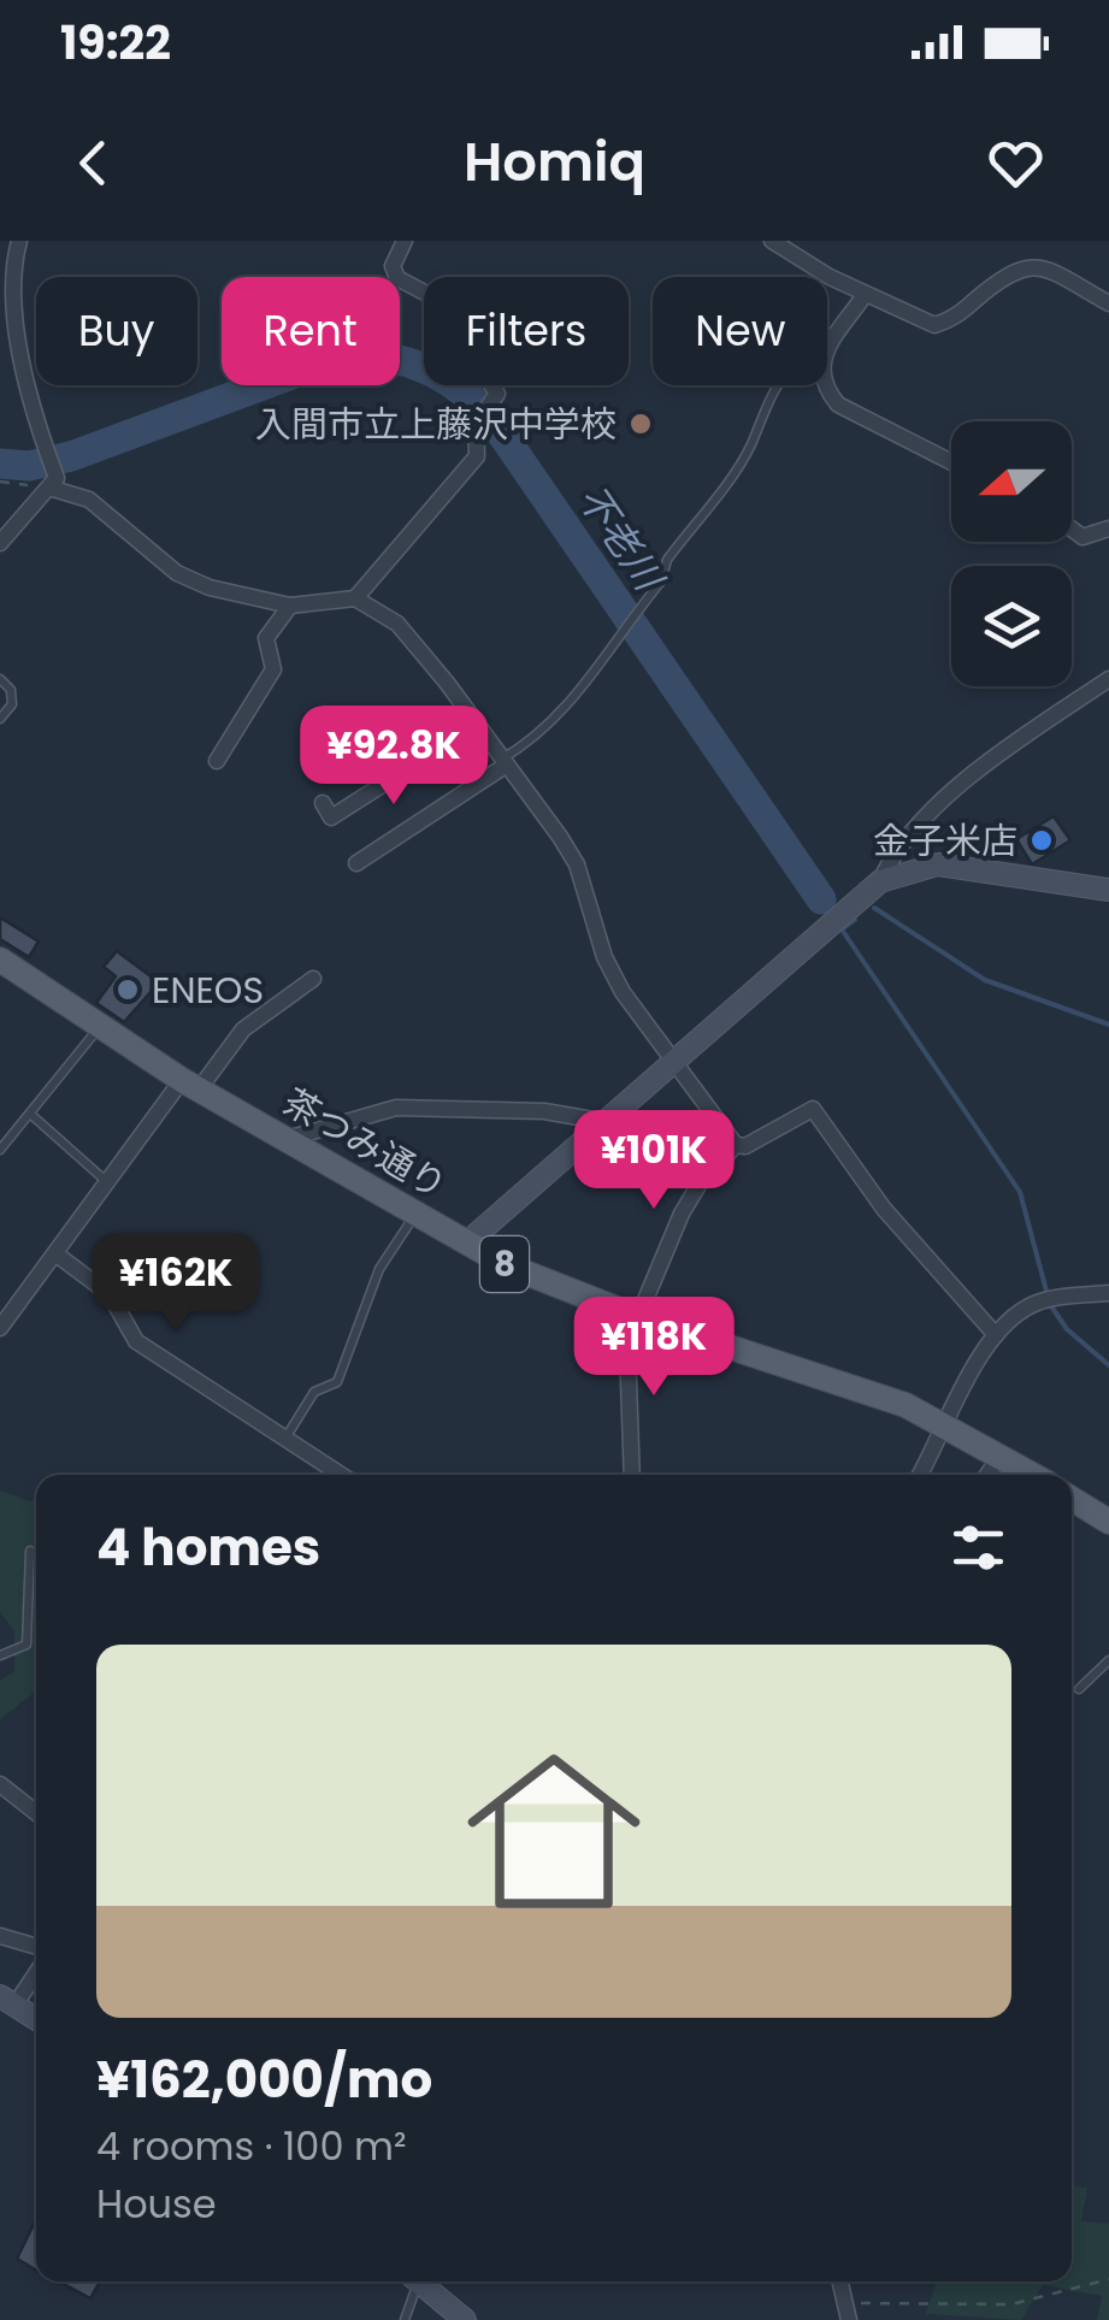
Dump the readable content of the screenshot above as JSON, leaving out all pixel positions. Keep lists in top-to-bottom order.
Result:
{
  "streets": {
    "main road": ["茶つみ通り", "8"]
  },
  "water": ["不老川"],
  "places": ["入間市立上藤沢中学校", "金子米店", "ENEOS"],
  "north": "left",
  "page": {
    "status": "19:22",
    "header": "Homiq",
    "chip": [
      "Buy",
      "Rent",
      "Filters",
      "New"
    ],
    "price": [
      "¥92.8K",
      "¥101K",
      "¥162K",
      "¥118K"
    ],
    "heading": "4 homes",
    "list": [
      {
        "name": "¥162,000/mo",
        "note": "4 rooms · 100 m² · House"
      }
    ]
  }
}
